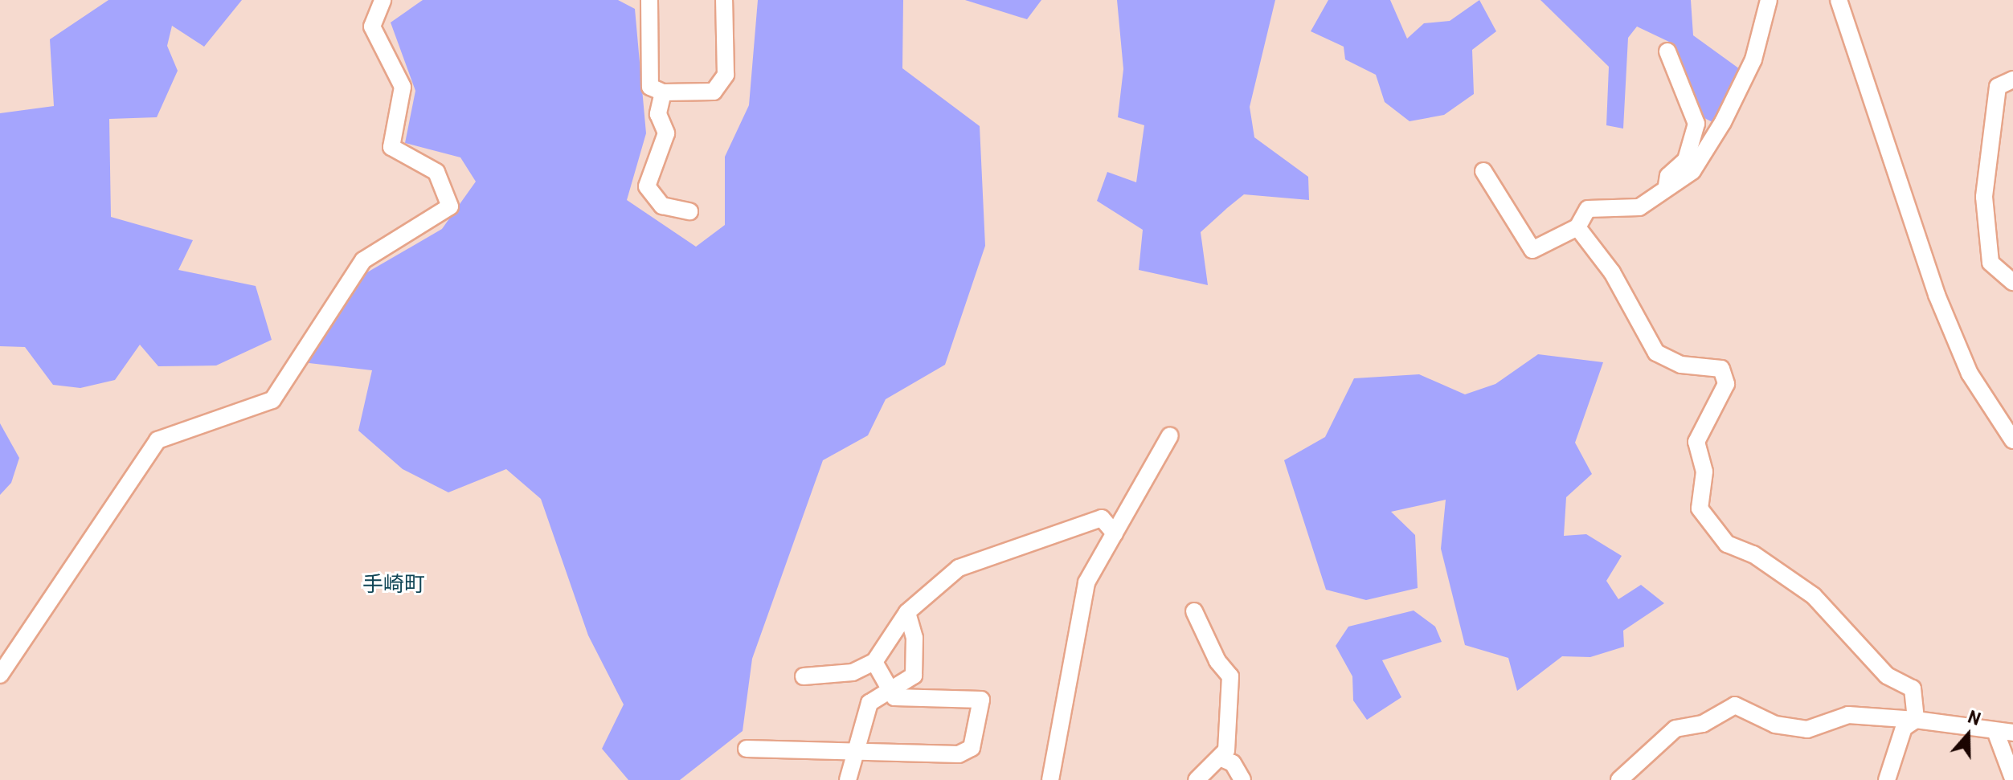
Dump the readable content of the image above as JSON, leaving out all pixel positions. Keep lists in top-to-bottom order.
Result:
{
  "districts": ["手崎町"],
  "north": "top"
}
